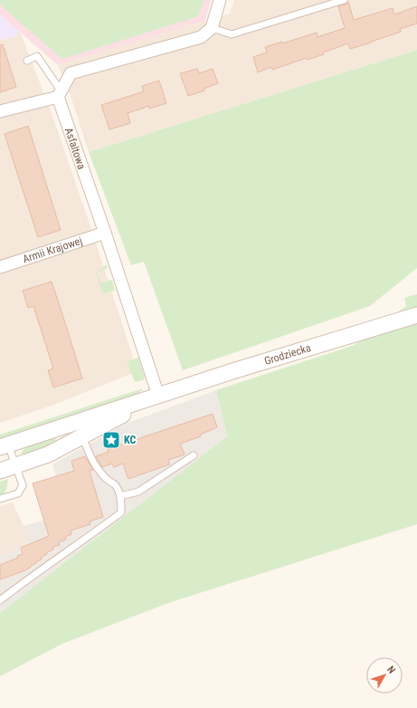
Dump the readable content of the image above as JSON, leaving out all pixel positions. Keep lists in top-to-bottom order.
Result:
{
  "streets": {
    "street": ["Asfaltowa", "Armii Krajowej", "Grodziecka"]
  },
  "crossings": [
    ["Asfaltowa", "Armii Krajowej"],
    ["Asfaltowa", "Grodziecka"]
  ],
  "places": {
    "place": ["KC"]
  },
  "north": "top right"
}
